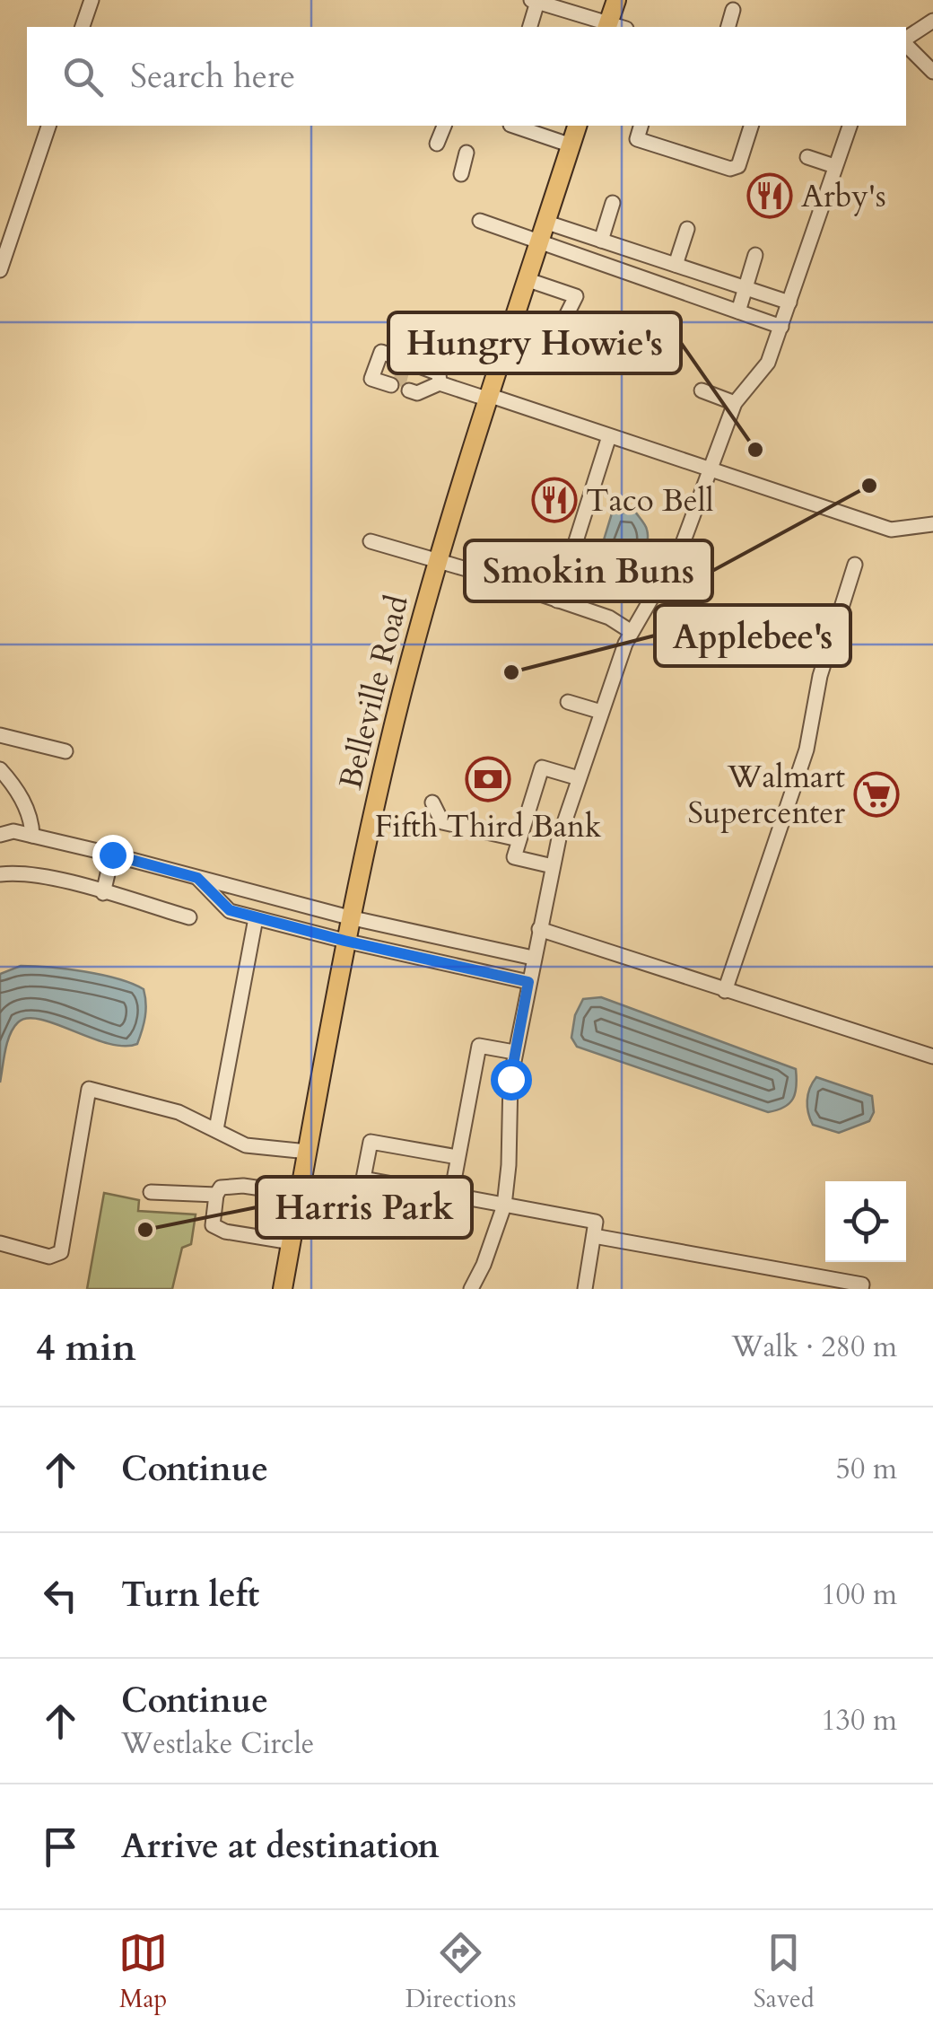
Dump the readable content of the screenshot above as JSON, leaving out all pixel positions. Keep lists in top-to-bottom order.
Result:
{
  "streets": {
    "main road": ["Belleville Road"]
  },
  "places": {
    "restaurant": ["Arby's", "Taco Bell"],
    "other": [
      "Hungry Howie's",
      "Smokin Buns",
      "Applebee's",
      "Harris Park"
    ],
    "bank": ["Fifth Third Bank"],
    "supermarket": ["Walmart Supercenter"]
  },
  "page": {
    "search": "Search here",
    "heading": ["4 min", "Walk · 280 m"],
    "list": [
      ["Continue", "50 m"],
      ["Turn left", "100 m"],
      ["Continue", "Westlake Circle", "130 m"],
      "Arrive at destination"
    ],
    "nav": ["Map", "Directions", "Saved"]
  }
}
